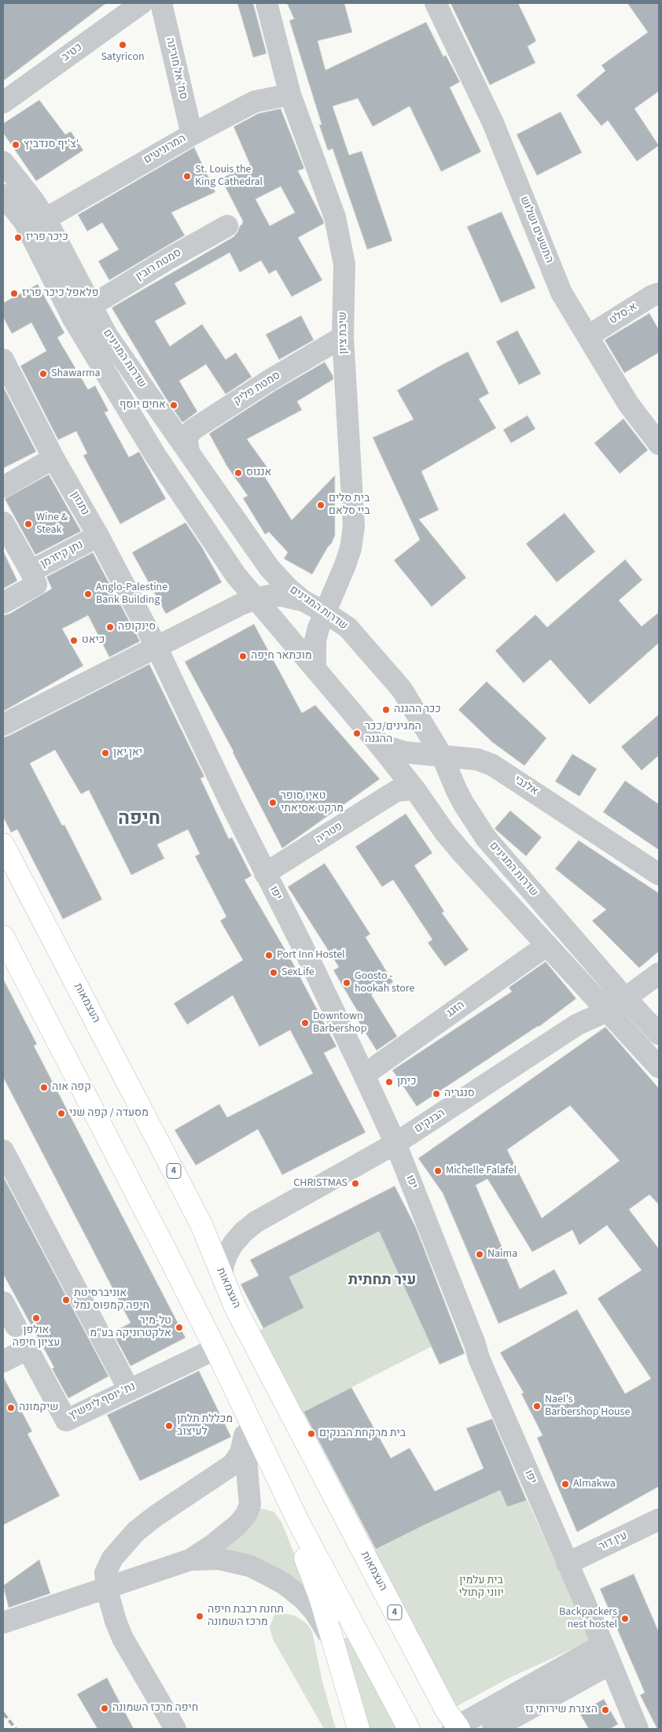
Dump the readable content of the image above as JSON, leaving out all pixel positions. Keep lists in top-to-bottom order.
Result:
{
  "streets": {
    "highway": ["העצמאות", "4"],
    "street": [
      "כטיב",
      "סמ' אל מורינה",
      "המרוניטים",
      "התשעים ושלוש",
      "סמטת רובין",
      "א-סלט",
      "שיבת ציון",
      "שדרות המגינים",
      "סמטת פליק",
      "נתנזון",
      "נתן קיזרמן",
      "אלנבי",
      "פטריה",
      "יפו",
      "הזגג",
      "הבנקים",
      "נת' יוסף ליפשיץ",
      "עין דור"
    ]
  },
  "crossings": [
    ["סמ' אל מורינה", "המרוניטים"],
    ["המרוניטים", "שיבת ציון"],
    ["המרוניטים", "שדרות המגינים"],
    ["התשעים ושלוש", "א-סלט"],
    ["סמטת רובין", "שדרות המגינים"],
    ["שיבת ציון", "שדרות המגינים"],
    ["שיבת ציון", "סמטת פליק"],
    ["שדרות המגינים", "סמטת פליק"],
    ["שדרות המגינים", "אלנבי"],
    ["שדרות המגינים", "פטריה"],
    ["שדרות המגינים", "הזגג"],
    ["שדרות המגינים", "הבנקים"],
    ["נתנזון", "נתן קיזרמן"],
    ["נתנזון", "יפו"],
    ["פטריה", "יפו"],
    ["יפו", "הזגג"],
    ["יפו", "הבנקים"],
    ["יפו", "עין דור"],
    ["העצמאות", "הבנקים"]
  ],
  "districts": ["חיפה", "עיר תחתית"],
  "parks": ["בית עלמין יווני קתולי"],
  "places": [
    "Satyricon",
    "צ'יף סנדביץ'",
    "St. Louis the King Cathedral",
    "כיכר פריז",
    "פלאפל כיכר פריז",
    "Shawarma",
    "אחים יוסף",
    "אנגוס",
    "בית סלים ביי סלאם",
    "Wine & Steak",
    "Anglo-Palestine Bank Building",
    "סינקופה",
    "כיאט",
    "מוכתאר חיפה",
    "ככר ההגנה",
    "המגינים/ככר ההגנה",
    "יאן יאן",
    "טאיו סופר מרקט אסיאתי",
    "Port Inn Hostel",
    "SexLife",
    "Goosto - hookah store",
    "Downtown Barbershop",
    "כיתן",
    "קפה אוה",
    "סנגריה",
    "מסעדה / קפה שני",
    "Michelle Falafel",
    "CHRISTMAS",
    "Naima",
    "אוניברסיטת חיפה קמפוס נמל",
    "אולפן עציון חיפה",
    "טל-מיר אלקטרוניקה בע\"מ",
    "Nael's Barbershop House",
    "שיקמונה",
    "מכללת תלתן לעיצוב",
    "בית מרקחת הבנקים",
    "Almakwa",
    "תחנת רכבת חיפה מרכז השמונה",
    "Backpackers nest hostel",
    "חיפה מרכז השמונה",
    "הצנרת שירותי גז"
  ]
}
